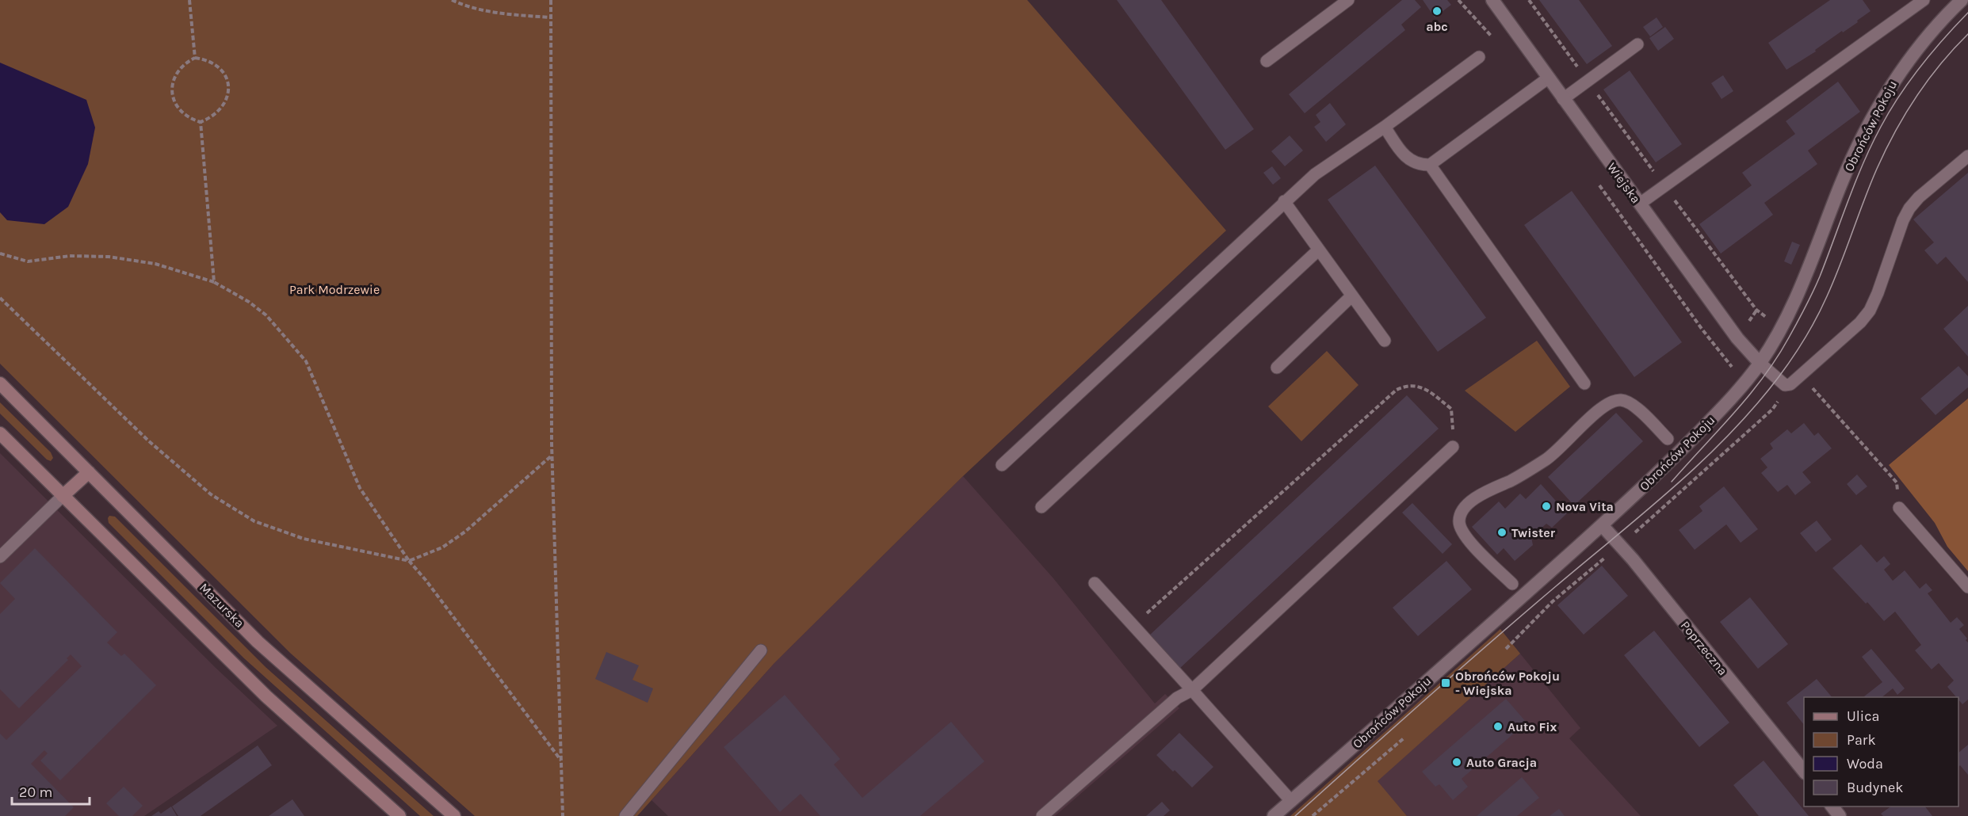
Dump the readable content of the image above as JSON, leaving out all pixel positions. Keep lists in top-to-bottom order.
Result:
{
  "streets": {
    "main road": ["Mazurska"],
    "street": ["Obrońców Pokoju", "Wiejska", "Poprzeczna"]
  },
  "crossings": [
    ["Obrońców Pokoju", "Wiejska"],
    ["Obrońców Pokoju", "Poprzeczna"]
  ],
  "parks": ["Park Modrzewie"],
  "places": {
    "other": [
      "abc",
      "Nova Vita",
      "Twister",
      "Auto Fix",
      "Auto Gracja"
    ],
    "transit": ["Obrońców Pokoju - Wiejska"]
  },
  "legend": [
    "Ulica",
    "Park",
    "Woda",
    "Budynek"
  ],
  "scale_bar": "20 m"
}
